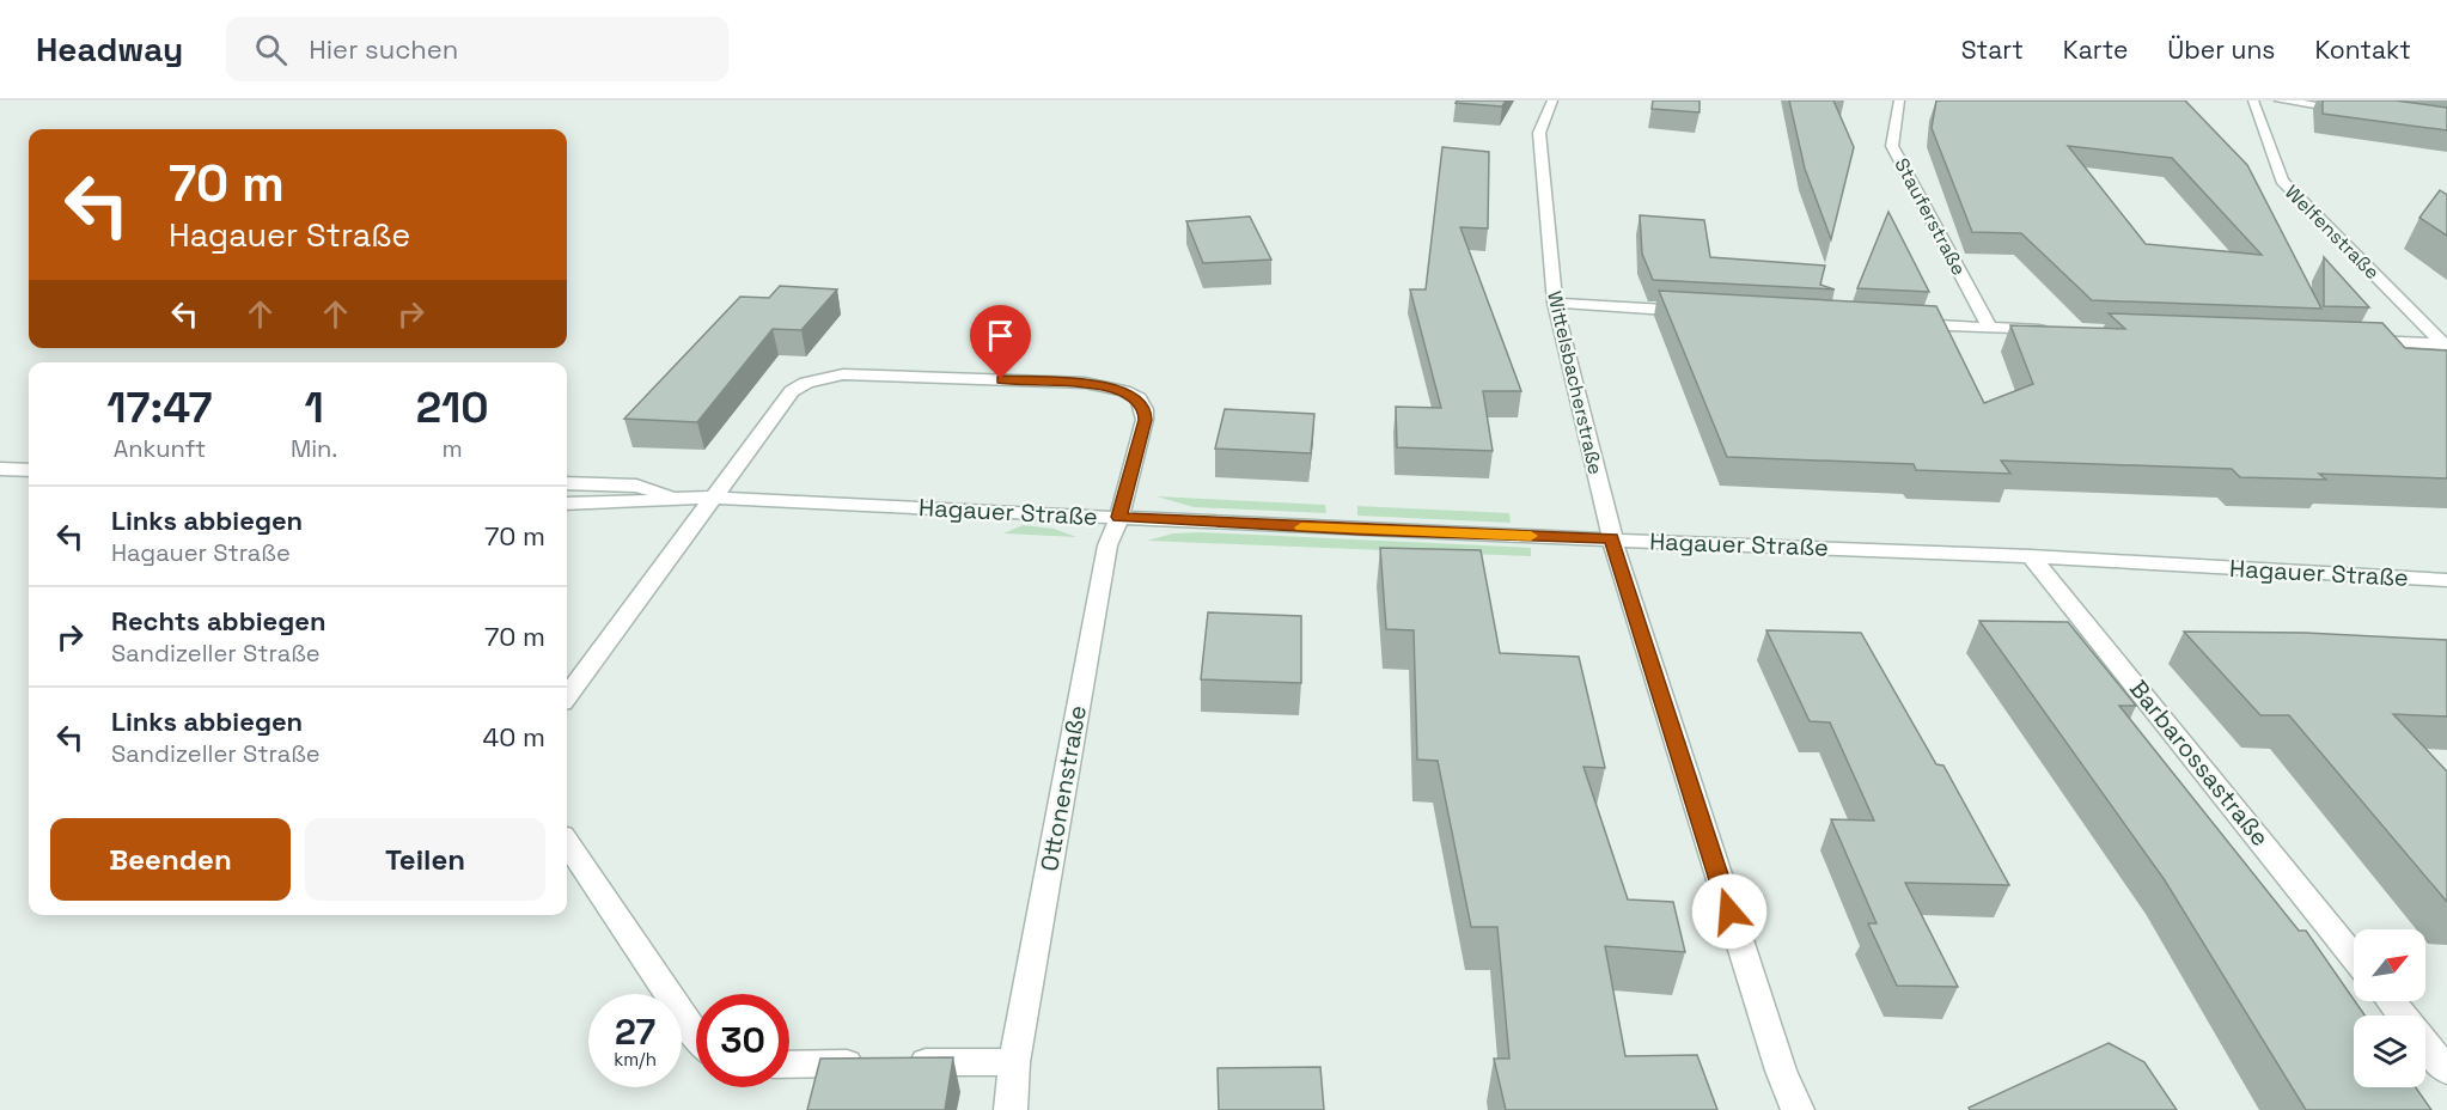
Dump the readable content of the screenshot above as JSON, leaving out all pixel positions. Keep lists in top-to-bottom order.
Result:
{
  "streets": {
    "street": [
      "Stauferstraße",
      "Welfenstraße",
      "Wittelsbacherstraße",
      "Hagauer Straße",
      "Barbarossastraße",
      "Ottonenstraße"
    ]
  },
  "crossings": [
    ["Wittelsbacherstraße", "Hagauer Straße"],
    ["Hagauer Straße", "Barbarossastraße"],
    ["Hagauer Straße", "Ottonenstraße"]
  ],
  "north": "top right",
  "page": {
    "header": "Headway",
    "search": "Hier suchen",
    "nav": [
      "Start",
      "Karte",
      "Über uns",
      "Kontakt"
    ],
    "turn": ["70 m", "Hagauer Straße"],
    "eta": [
      "17:47",
      "Ankunft",
      "1",
      "Min.",
      "210",
      "m"
    ],
    "list": [
      {
        "name": "Links abbiegen",
        "note": "Hagauer Straße",
        "value": "70 m"
      },
      {
        "name": "Rechts abbiegen",
        "note": "Sandizeller Straße",
        "value": "70 m"
      },
      {
        "name": "Links abbiegen",
        "note": "Sandizeller Straße",
        "value": "40 m"
      }
    ],
    "buttons": ["Beenden", "Teilen"],
    "speed": "27 km/h",
    "limit": "30"
  }
}
